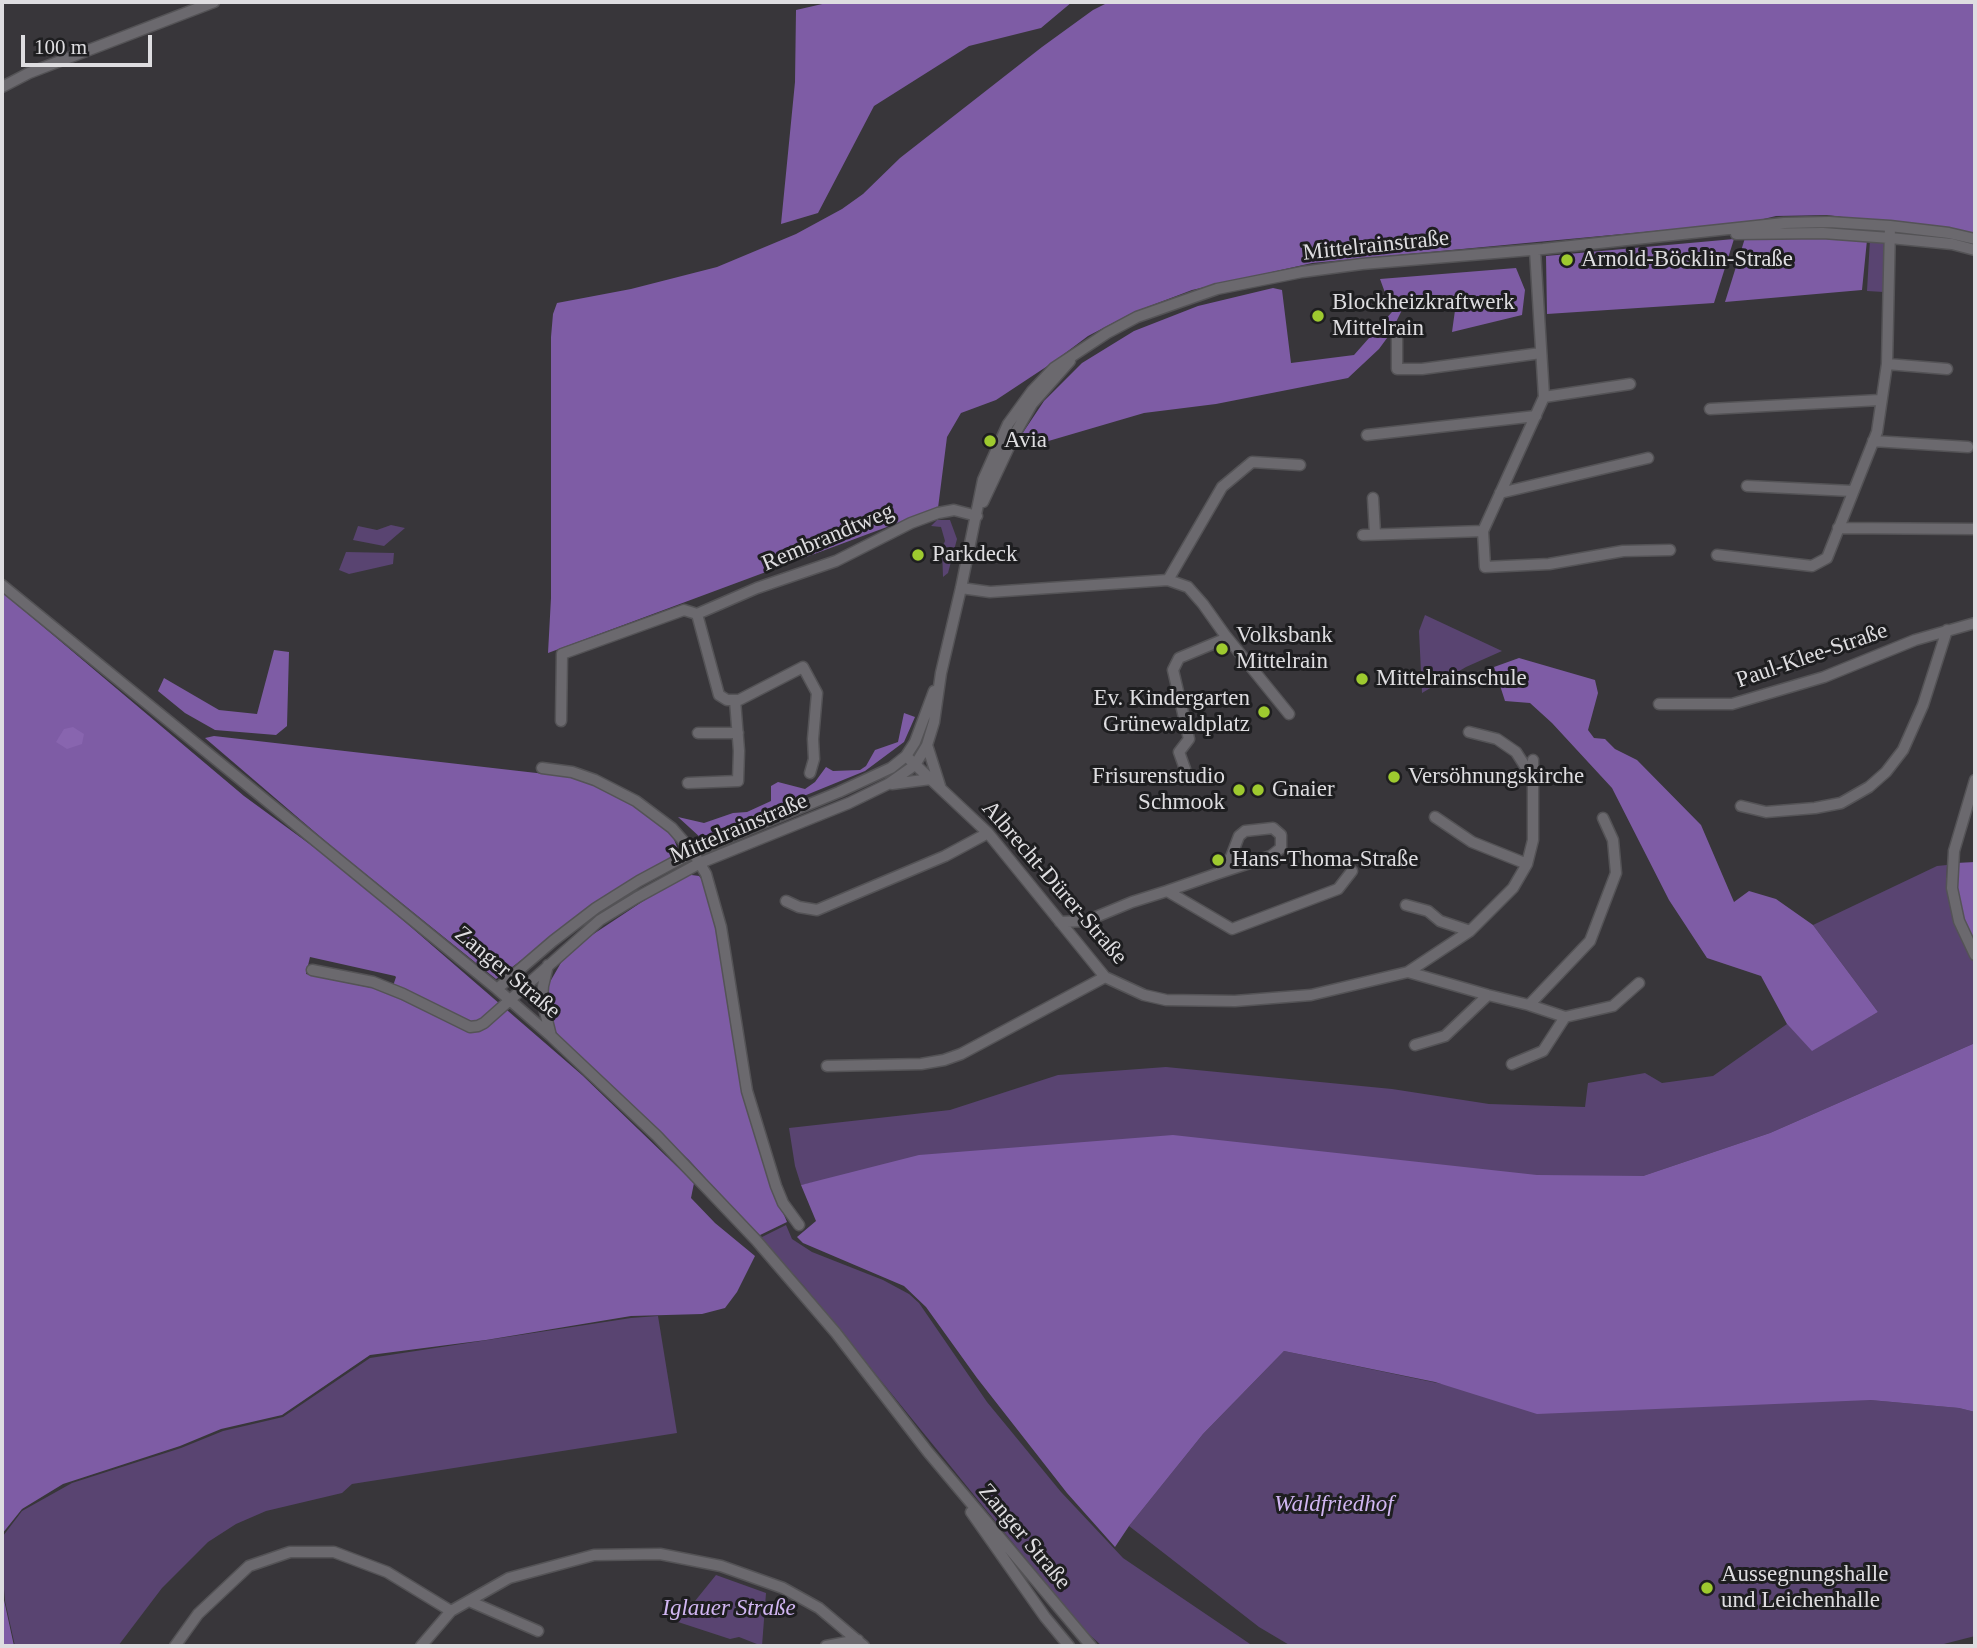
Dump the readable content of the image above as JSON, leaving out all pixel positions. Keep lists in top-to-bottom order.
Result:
{
  "streets": {
    "street": [
      "Mittelrainstraße",
      "Rembrandtweg",
      "Paul-Klee-Straße",
      "Albrecht-Dürer-Straße",
      "Zanger Straße"
    ]
  },
  "crossings": [
    ["Mittelrainstraße", "Rembrandtweg"],
    ["Mittelrainstraße", "Albrecht-Dürer-Straße"],
    ["Mittelrainstraße", "Zanger Straße"]
  ],
  "parks": ["Waldfriedhof", "Iglauer Straße"],
  "places": [
    "Arnold-Böcklin-Straße",
    "Blockheizkraftwerk Mittelrain",
    "Avia",
    "Parkdeck",
    "Volksbank Mittelrain",
    "Mittelrainschule",
    "Ev. Kindergarten Grünewaldplatz",
    "Versöhnungskirche",
    "Frisurenstudio Schmook",
    "Gnaier",
    "Hans-Thoma-Straße",
    "Aussegnungshalle und Leichenhalle"
  ],
  "scale_bar": "100 m"
}
